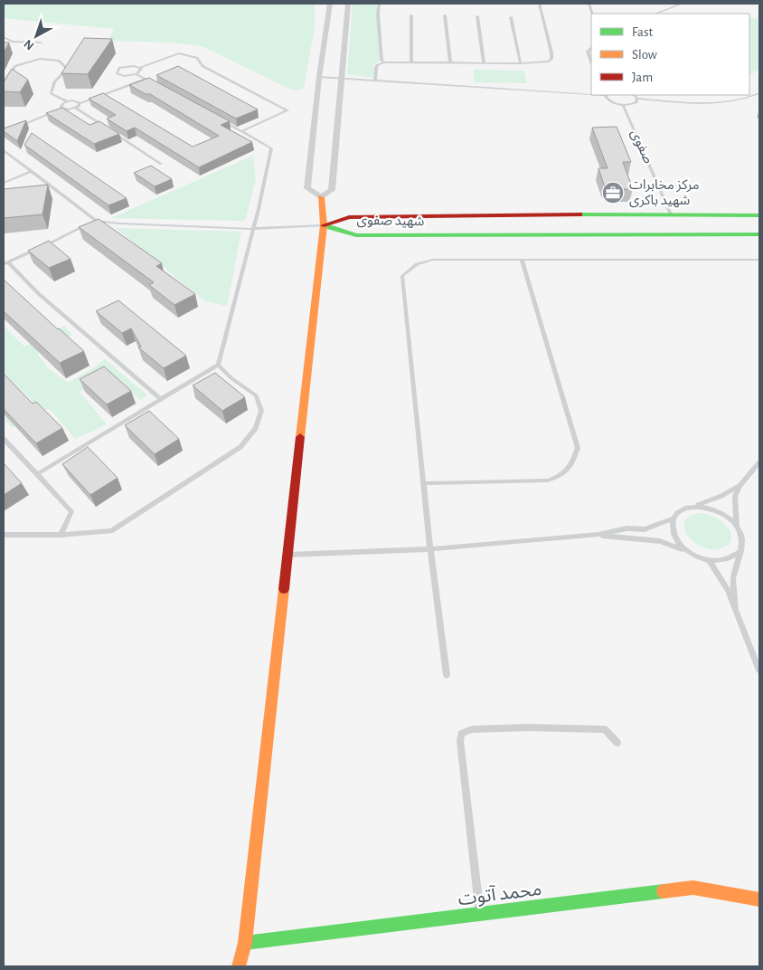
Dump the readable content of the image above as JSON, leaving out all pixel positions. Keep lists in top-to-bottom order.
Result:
{
  "streets": {
    "street": ["شهید صفوی", "محمد آتوت"],
    "lane": ["صفوی"]
  },
  "crossings": [
    ["صفوی", "شهید صفوی"]
  ],
  "places": {
    "office": ["مرکز مخابرات شهید باکری"]
  },
  "legend": ["Fast", "Slow", "Jam"],
  "north": "bottom left"
}
